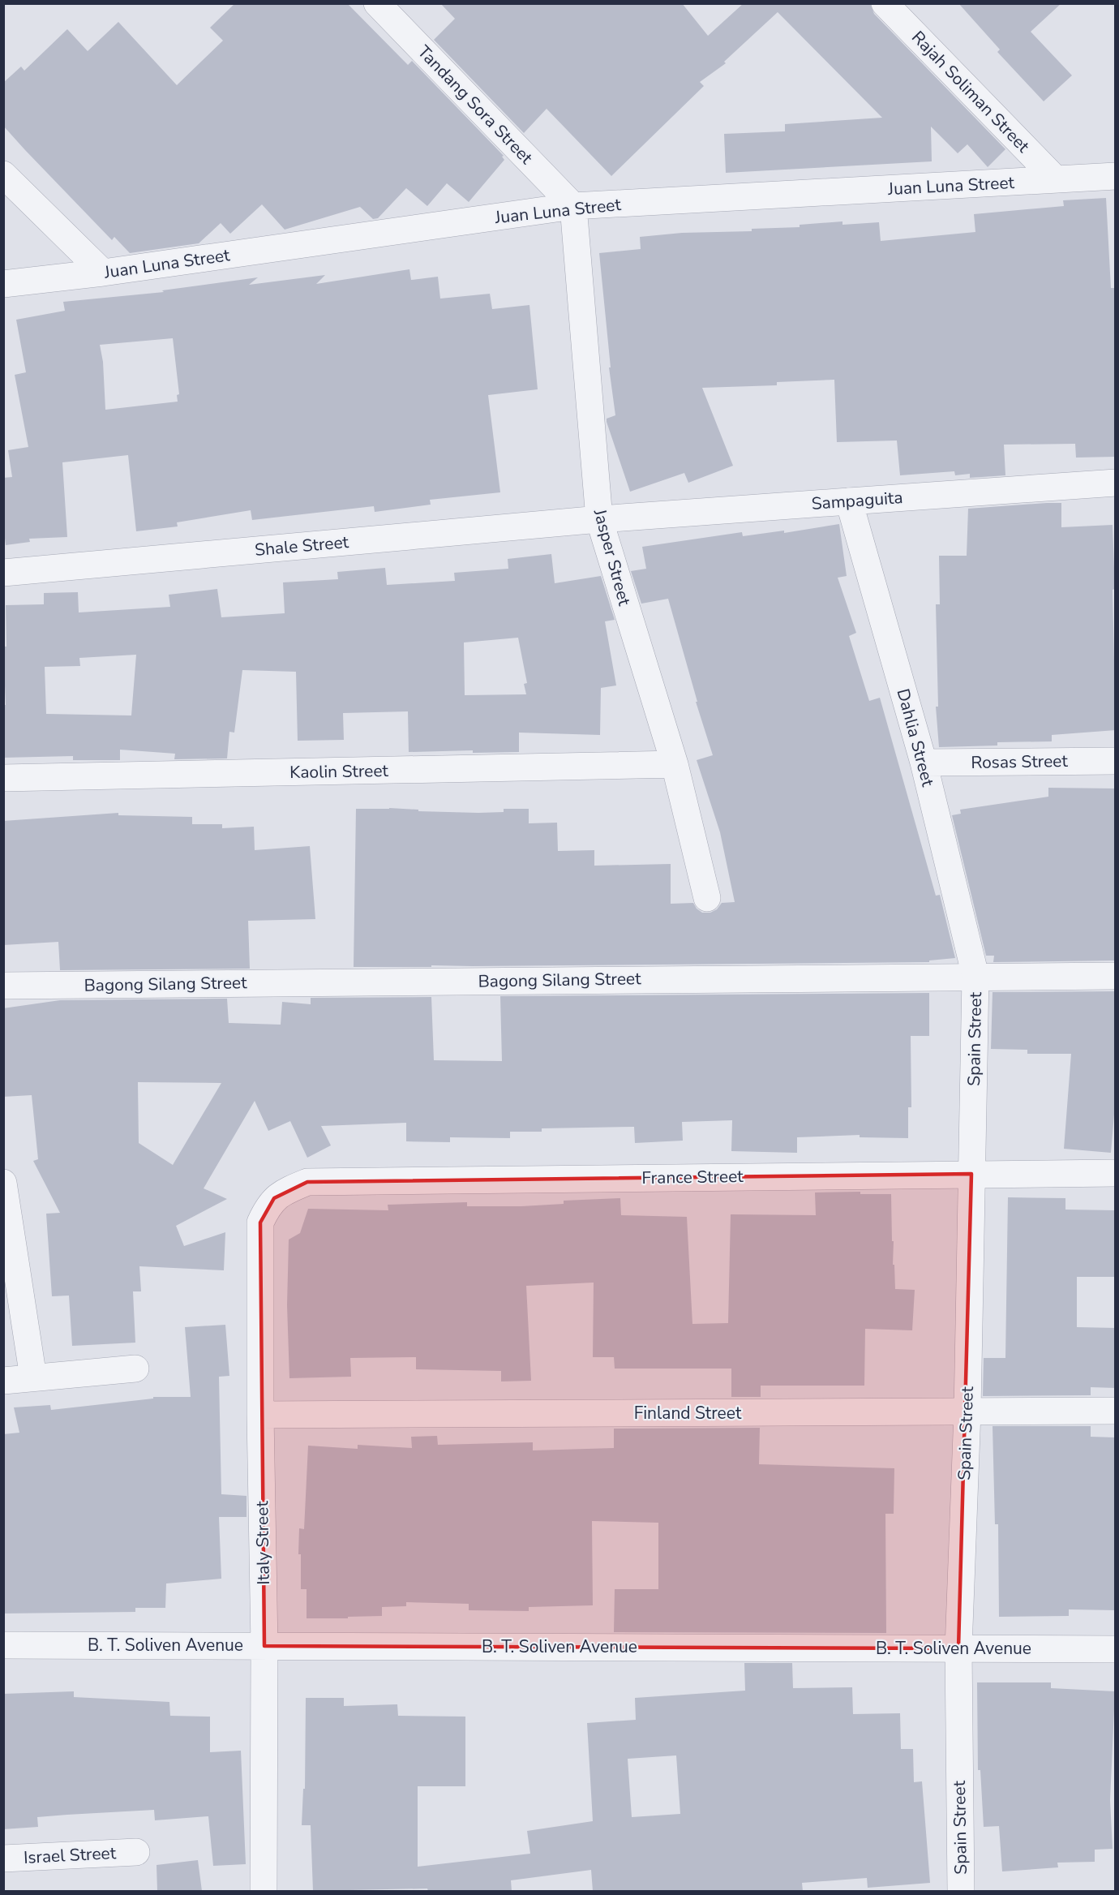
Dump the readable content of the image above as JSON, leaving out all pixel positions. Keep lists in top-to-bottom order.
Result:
{
  "streets": {
    "street": [
      "Rajah Soliman Street",
      "Tandang Sora Street",
      "Juan Luna Street",
      "Sampaguita",
      "Shale Street",
      "Jasper Street",
      "Dahlia Street",
      "Rosas Street",
      "Kaolin Street",
      "Bagong Silang Street",
      "Spain Street",
      "France Street",
      "Finland Street",
      "Italy Street",
      "B. T. Soliven Avenue",
      "Israel Street"
    ]
  },
  "crossings": [
    ["Rajah Soliman Street", "Juan Luna Street"],
    ["Tandang Sora Street", "Juan Luna Street"],
    ["Tandang Sora Street", "Jasper Street"],
    ["Juan Luna Street", "Jasper Street"],
    ["Sampaguita", "Shale Street"],
    ["Sampaguita", "Jasper Street"],
    ["Sampaguita", "Dahlia Street"],
    ["Shale Street", "Jasper Street"],
    ["Jasper Street", "Kaolin Street"],
    ["Dahlia Street", "Rosas Street"],
    ["Dahlia Street", "Bagong Silang Street"],
    ["Dahlia Street", "Spain Street"],
    ["Bagong Silang Street", "Spain Street"],
    ["Spain Street", "France Street"],
    ["Spain Street", "Finland Street"],
    ["Spain Street", "B. T. Soliven Avenue"],
    ["France Street", "Italy Street"],
    ["Finland Street", "Italy Street"],
    ["Italy Street", "B. T. Soliven Avenue"]
  ]
}
